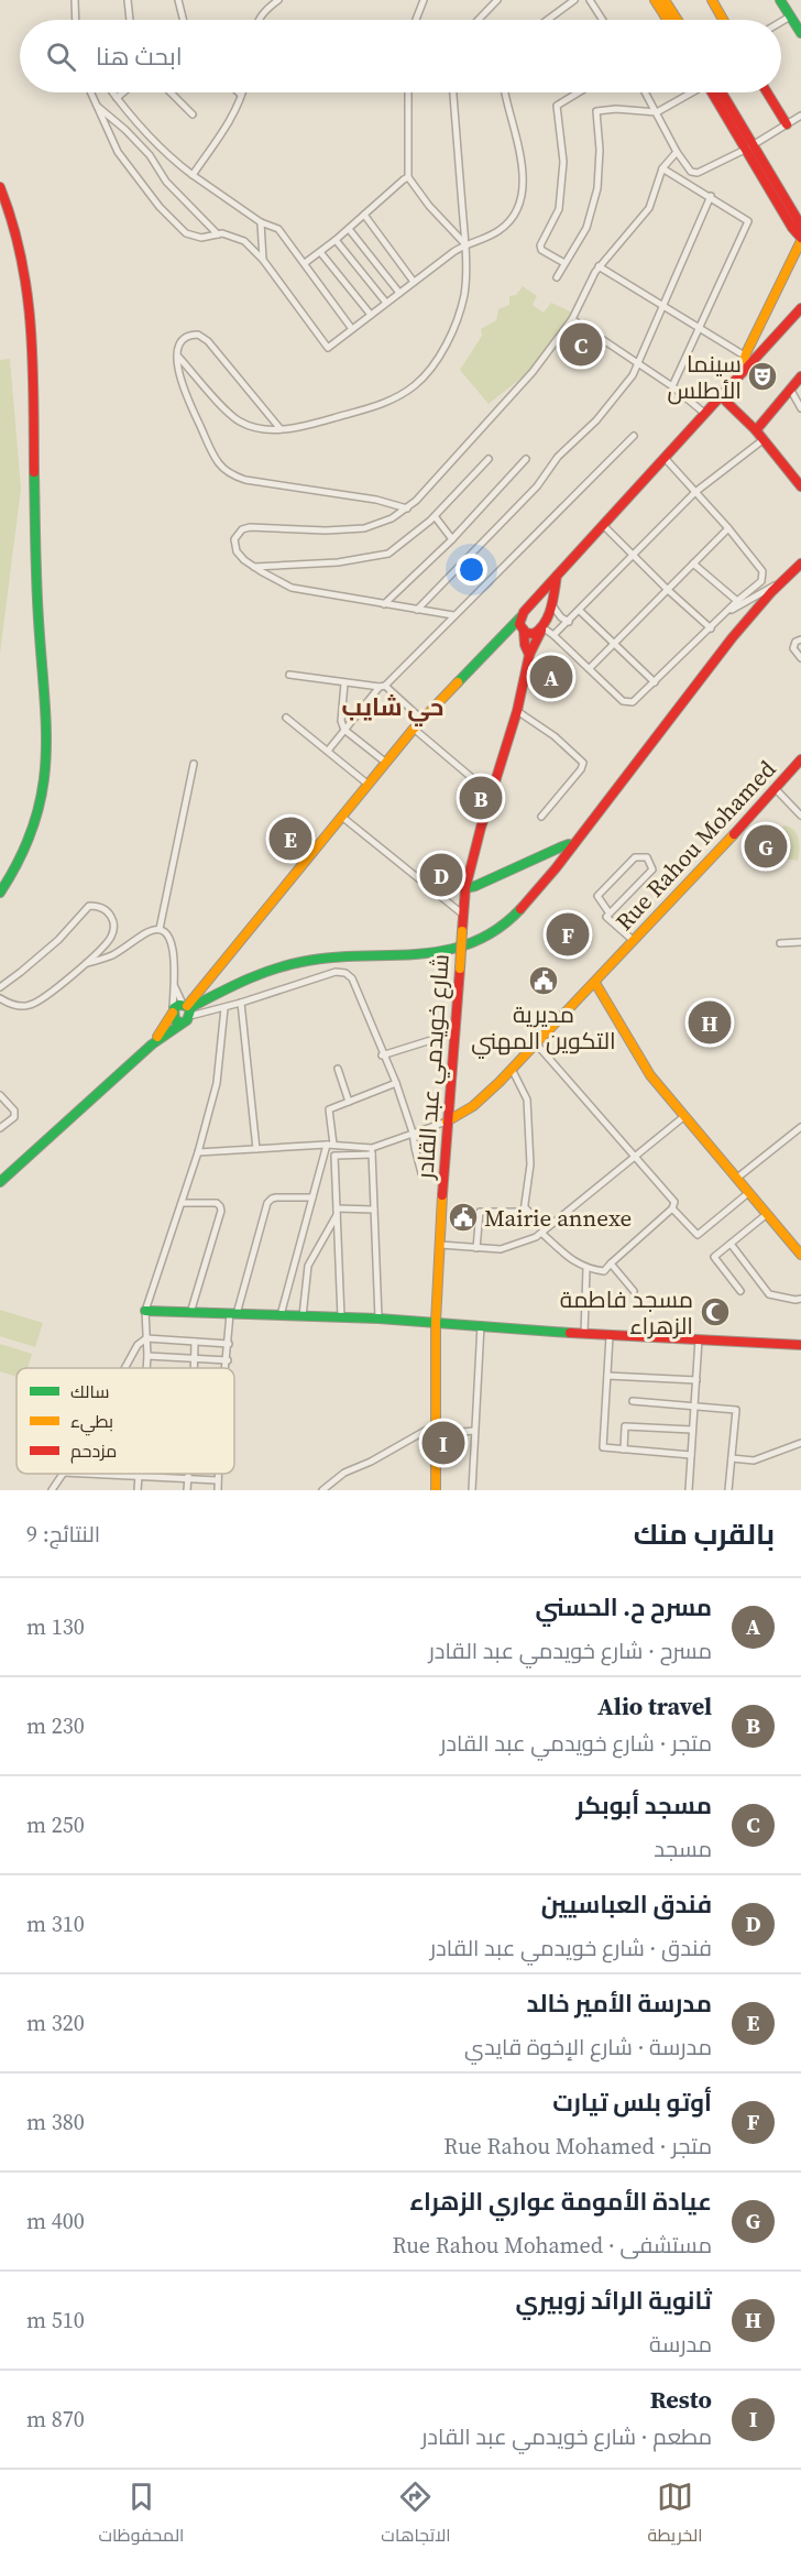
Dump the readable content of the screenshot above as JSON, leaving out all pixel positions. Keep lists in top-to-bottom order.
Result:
{
  "streets": {
    "main road": ["Rue Rahou Mohamed", "شارع خويدمي عبد القادر"]
  },
  "crossings": [
    ["Rue Rahou Mohamed", "شارع خويدمي عبد القادر"]
  ],
  "districts": ["حي شايب"],
  "places": {
    "theatre": ["سينما الأطلس"],
    "public building": ["مديرية التكوين المهني", "Mairie annexe"],
    "mosque": ["مسجد فاطمة الزهراء"]
  },
  "legend": ["سالك", "بطيء", "مزدحم"],
  "page": {
    "search": "ابحث هنا",
    "pins": [
      "C",
      "A",
      "B",
      "E",
      "G",
      "D",
      "F",
      "H",
      "I"
    ],
    "heading": ["بالقرب منك", "النتائج: 9"],
    "list": [
      {
        "mark": "A",
        "name": "مسرح ح. الحسني",
        "note": "مسرح · شارع خويدمي عبد القادر",
        "value": "130 m"
      },
      {
        "mark": "B",
        "name": "Alio travel",
        "note": "متجر · شارع خويدمي عبد القادر",
        "value": "230 m"
      },
      {
        "mark": "C",
        "name": "مسجد أبوبكر",
        "note": "مسجد",
        "value": "250 m"
      },
      {
        "mark": "D",
        "name": "فندق العباسيين",
        "note": "فندق · شارع خويدمي عبد القادر",
        "value": "310 m"
      },
      {
        "mark": "E",
        "name": "مدرسة الأمير خالد",
        "note": "مدرسة · شارع الإخوة قايدي",
        "value": "320 m"
      },
      {
        "mark": "F",
        "name": "أوتو بلس تيارت",
        "note": "متجر · Rue Rahou Mohamed",
        "value": "380 m"
      },
      {
        "mark": "G",
        "name": "عيادة الأمومة عواري الزهراء",
        "note": "مستشفى · Rue Rahou Mohamed",
        "value": "400 m"
      },
      {
        "mark": "H",
        "name": "ثانوية الرائد زوبيري",
        "note": "مدرسة",
        "value": "510 m"
      },
      {
        "mark": "I",
        "name": "Resto",
        "note": "مطعم · شارع خويدمي عبد القادر",
        "value": "870 m"
      }
    ],
    "nav": ["الخريطة", "الاتجاهات", "المحفوظات"]
  }
}
